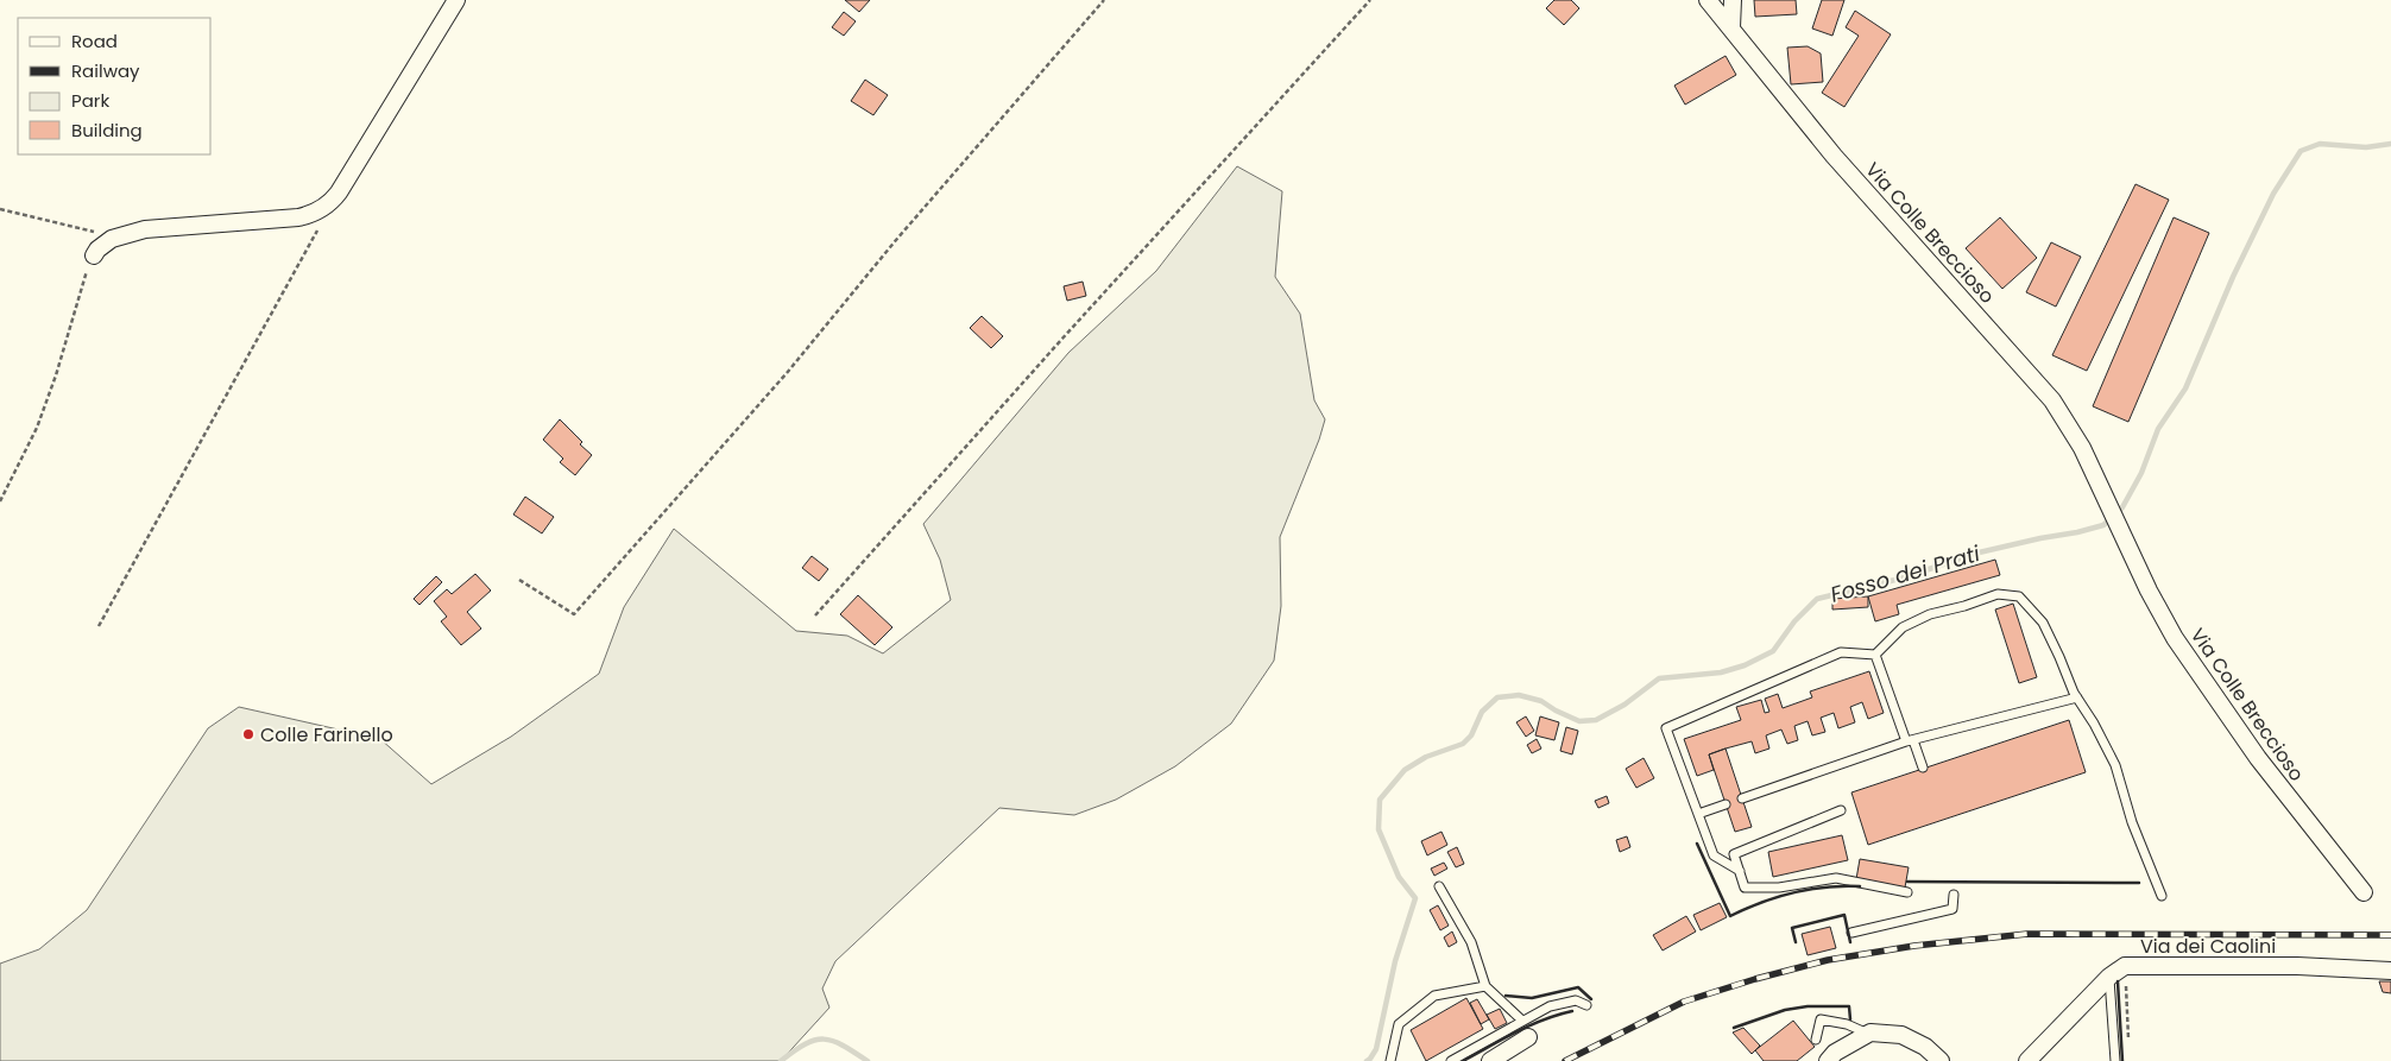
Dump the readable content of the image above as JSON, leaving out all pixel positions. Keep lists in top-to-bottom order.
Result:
{
  "streets": {
    "street": ["Via Colle Breccioso", "Via dei Caolini"]
  },
  "water": ["Fosso dei Prati"],
  "places": ["Colle Farinello"],
  "legend": [
    "Road",
    "Railway",
    "Park",
    "Building"
  ]
}
